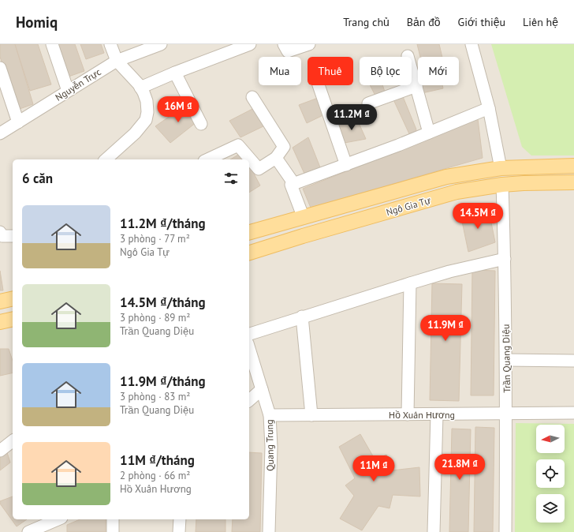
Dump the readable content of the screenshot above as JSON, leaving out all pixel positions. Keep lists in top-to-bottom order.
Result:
{
  "streets": {
    "main road": ["Ngô Gia Tự"],
    "street": [
      "Nguyễn Trực",
      "Trần Quang Diệu",
      "Hồ Xuân Hương",
      "Quang Trung"
    ]
  },
  "crossings": [
    ["Ngô Gia Tự", "Trần Quang Diệu"],
    ["Trần Quang Diệu", "Hồ Xuân Hương"],
    ["Hồ Xuân Hương", "Quang Trung"]
  ],
  "north": "left",
  "page": {
    "header": "Homiq",
    "nav": [
      "Trang chủ",
      "Bản đồ",
      "Giới thiệu",
      "Liên hệ"
    ],
    "chip": [
      "Mua",
      "Thuê",
      "Bộ lọc",
      "Mới"
    ],
    "price": [
      "16M ₫",
      "11.2M ₫",
      "14.5M ₫",
      "11.9M ₫",
      "21.8M ₫",
      "11M ₫"
    ],
    "heading": "6 căn",
    "list": [
      {
        "name": "11.2M ₫/tháng",
        "note": "3 phòng · 77 m² · Ngô Gia Tự"
      },
      {
        "name": "14.5M ₫/tháng",
        "note": "3 phòng · 89 m² · Trần Quang Diệu"
      },
      {
        "name": "11.9M ₫/tháng",
        "note": "3 phòng · 83 m² · Trần Quang Diệu"
      },
      {
        "name": "11M ₫/tháng",
        "note": "2 phòng · 66 m² · Hồ Xuân Hương"
      }
    ]
  }
}
